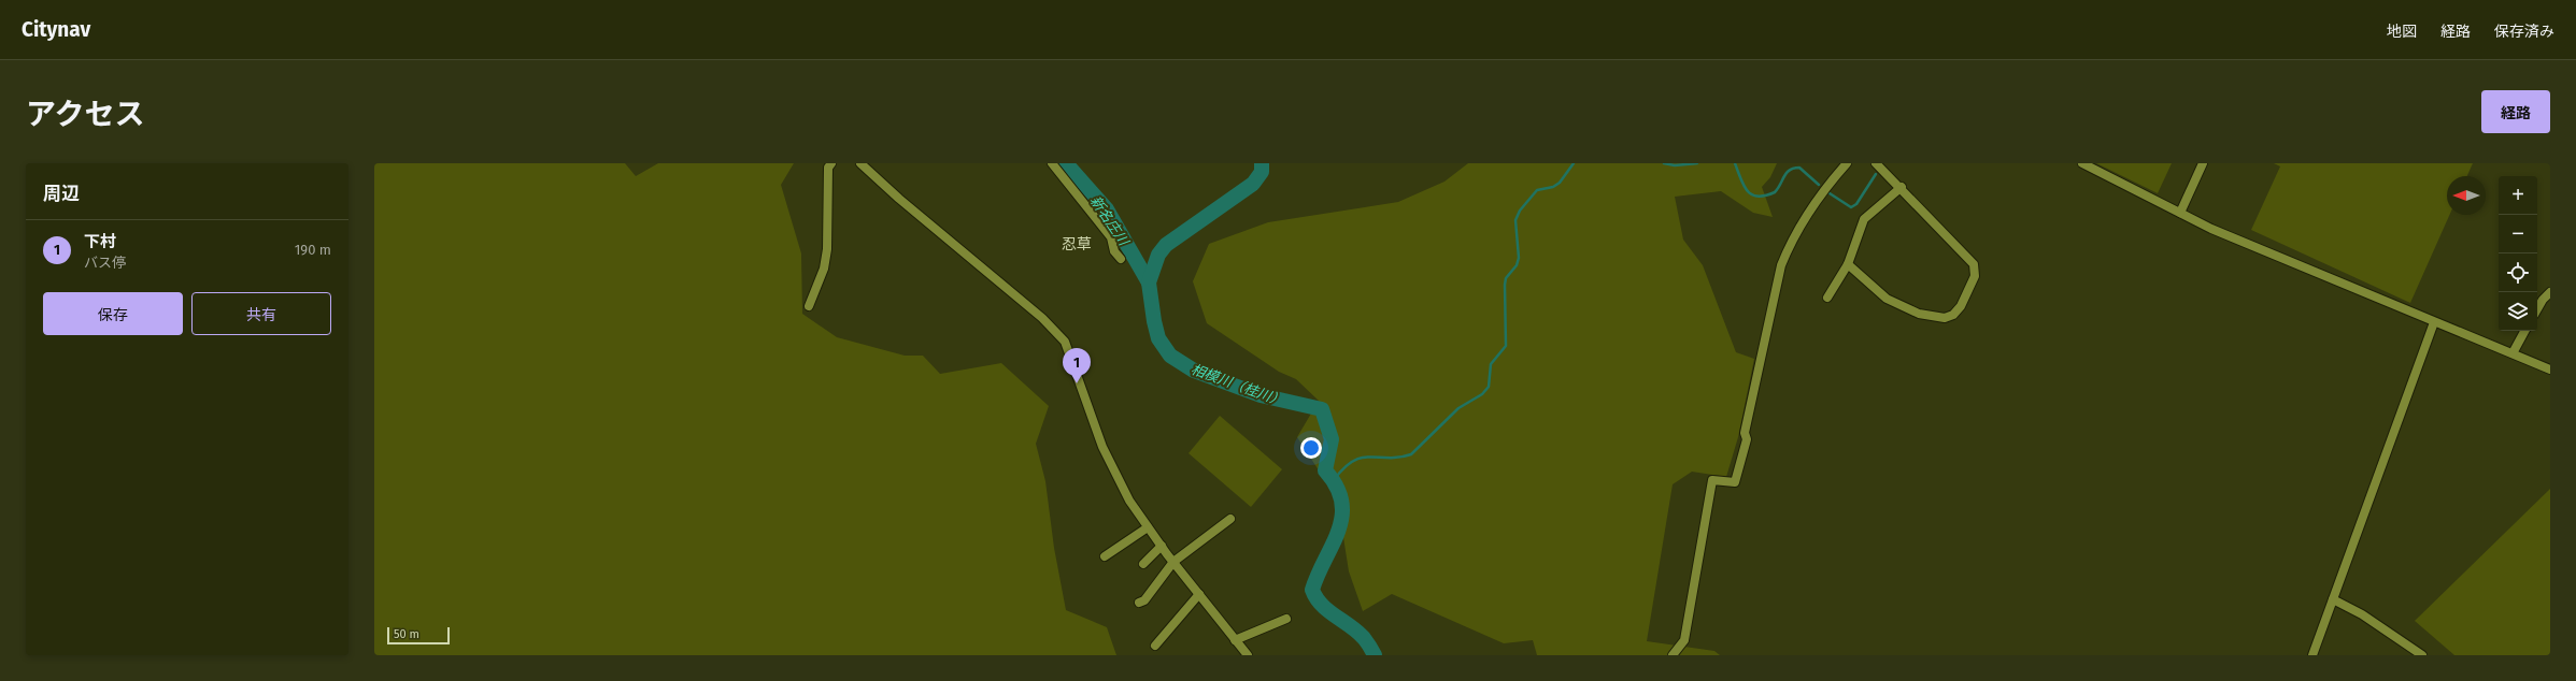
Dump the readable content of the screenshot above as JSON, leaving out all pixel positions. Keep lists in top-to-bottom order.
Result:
{
  "districts": ["忍草"],
  "water": ["新名庄川", "相模川（桂川）"],
  "scale_bar": "50 m",
  "north": "left",
  "page": {
    "header": "Citynav",
    "nav": ["地図", "経路", "保存済み"],
    "title": "アクセス",
    "buttons": [
      "経路",
      ["保存", "共有"]
    ],
    "heading": "周辺",
    "map_buttons": ["+", "−"],
    "list": [
      {
        "mark": "1",
        "name": "下村",
        "note": "バス停",
        "value": "190 m"
      }
    ],
    "pins": "1",
    "scale": "50 m"
  }
}
